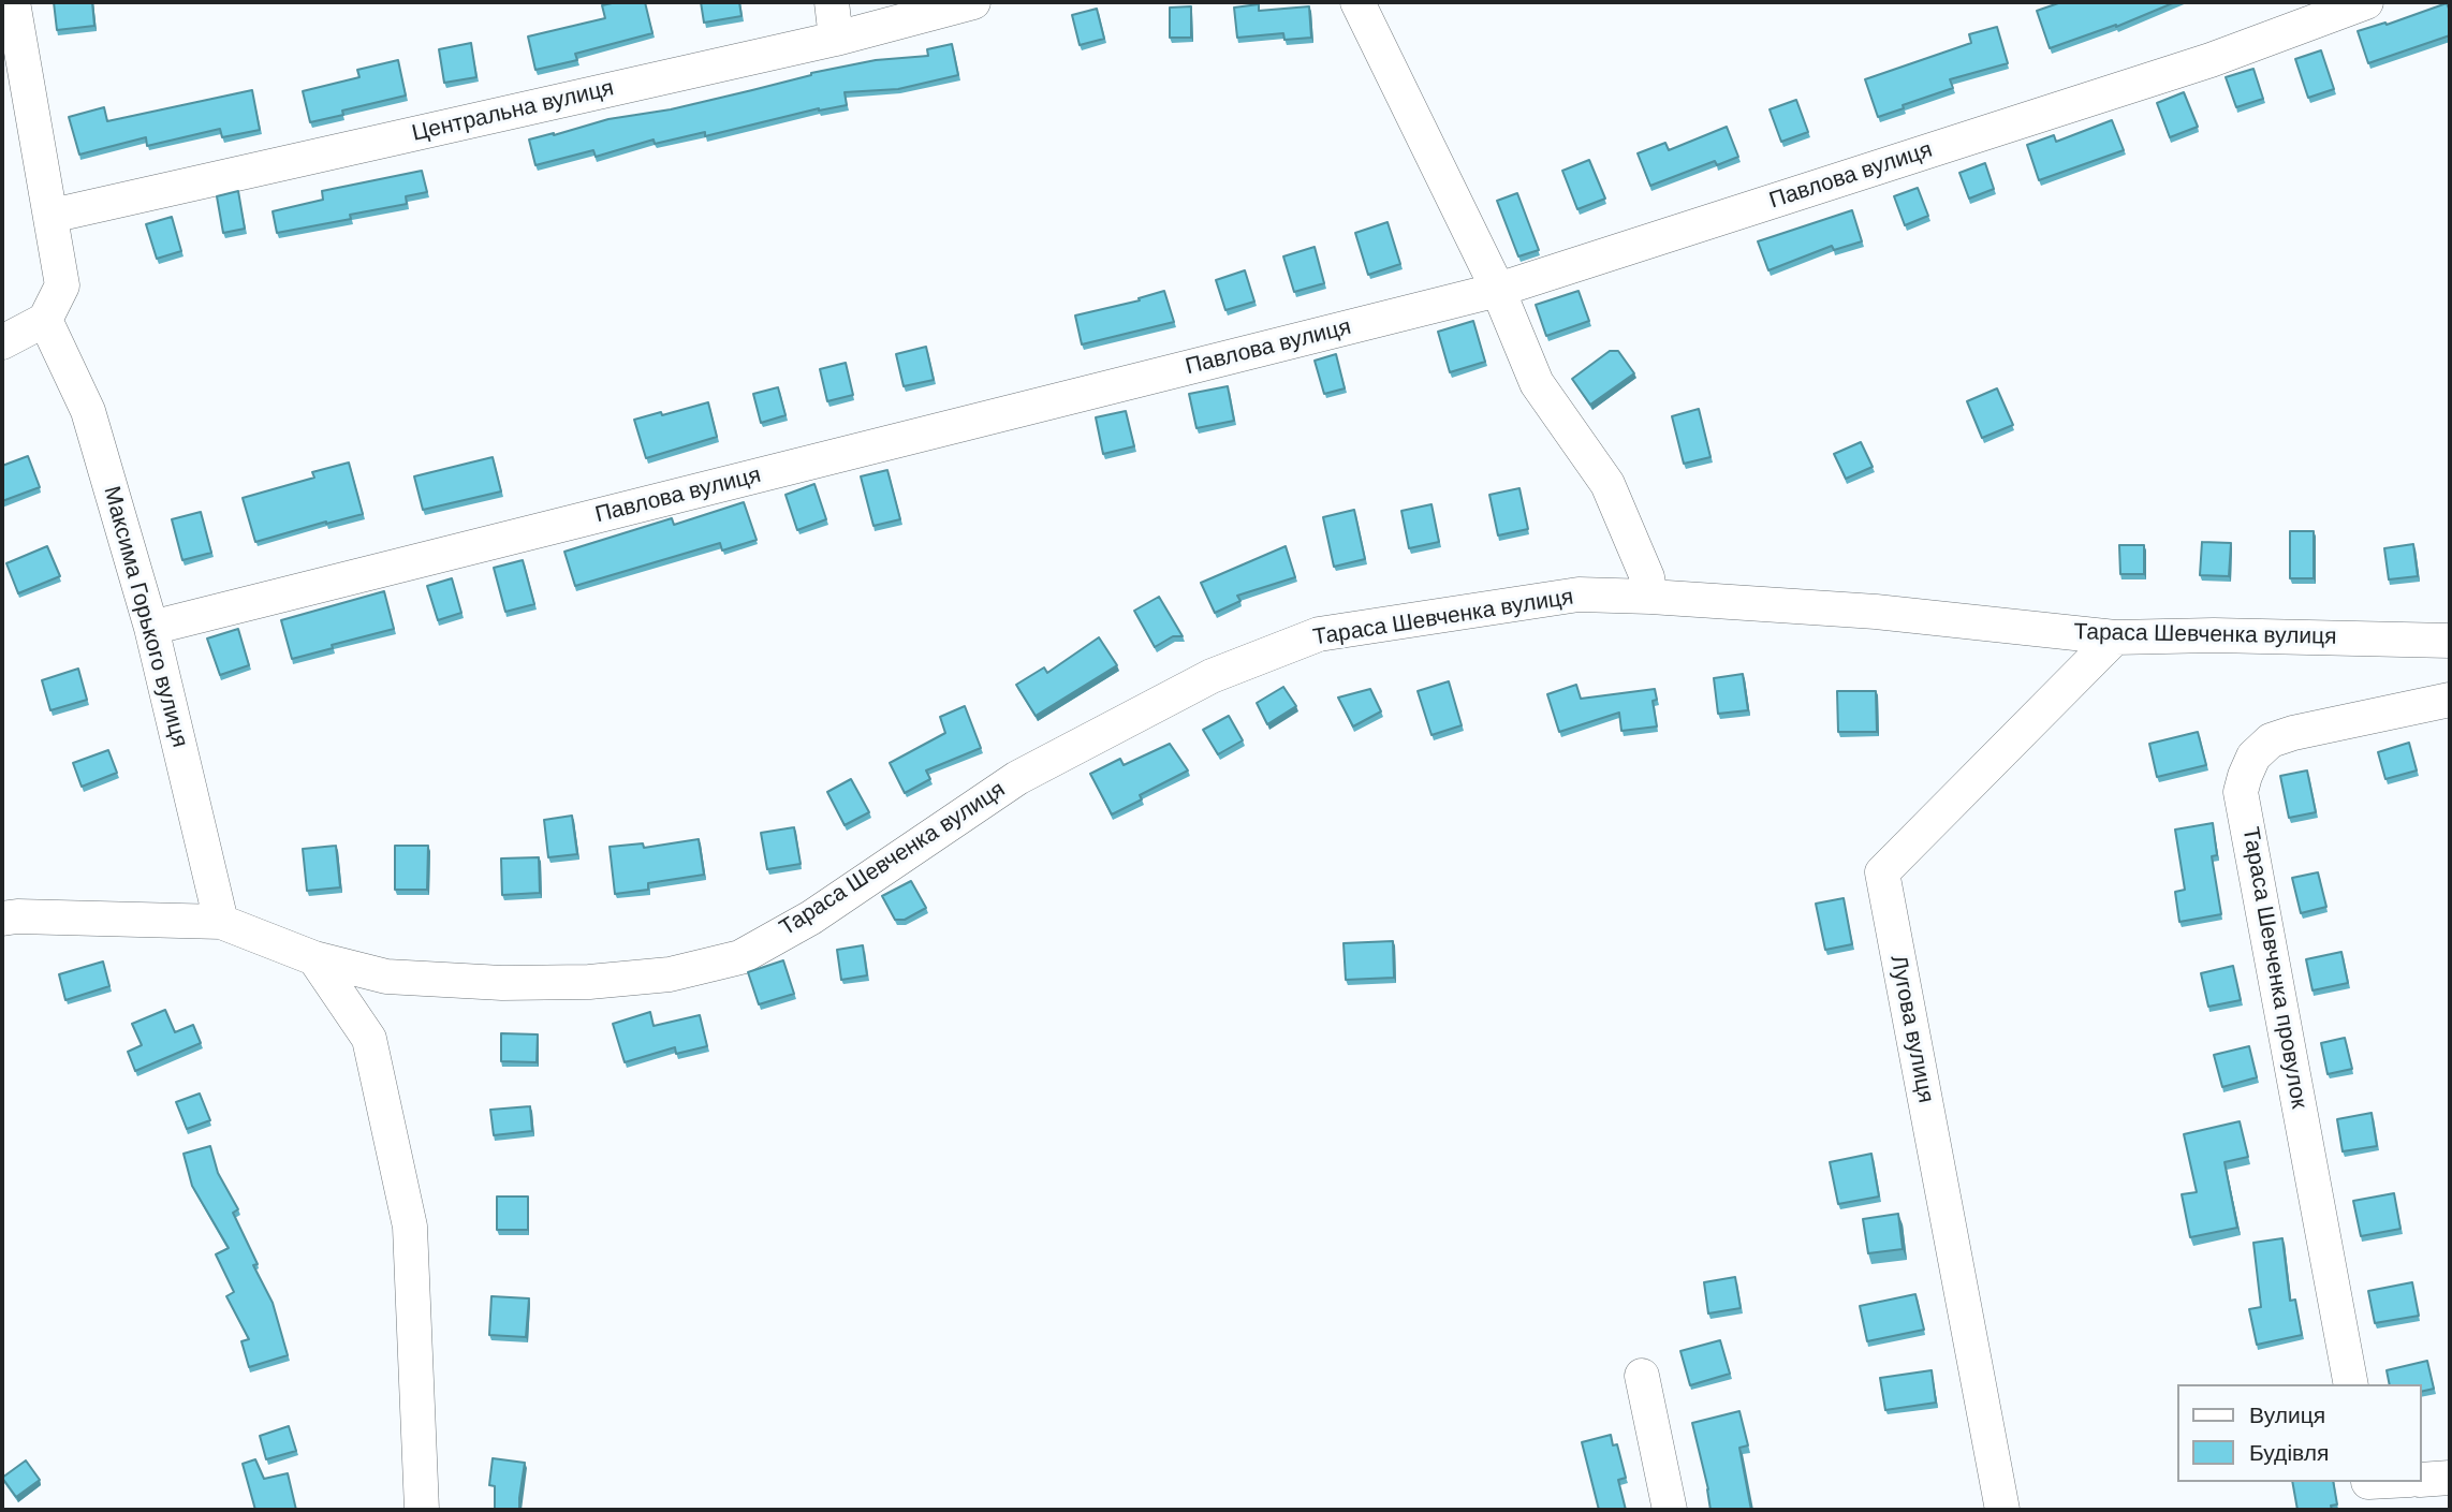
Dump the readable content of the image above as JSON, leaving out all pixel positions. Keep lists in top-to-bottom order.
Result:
{
  "streets": {
    "street": [
      "Центральна вулиця",
      "Павлова вулиця",
      "Максима Горького вулиця",
      "Тараса Шевченка вулиця",
      "Тараса Шевченка провулок",
      "Лугова вулиця"
    ]
  },
  "crossings": [
    ["Павлова вулиця", "Максима Горького вулиця"],
    ["Максима Горького вулиця", "Тараса Шевченка вулиця"],
    ["Тараса Шевченка вулиця", "Лугова вулиця"]
  ],
  "legend": ["Вулиця", "Будівля"]
}
